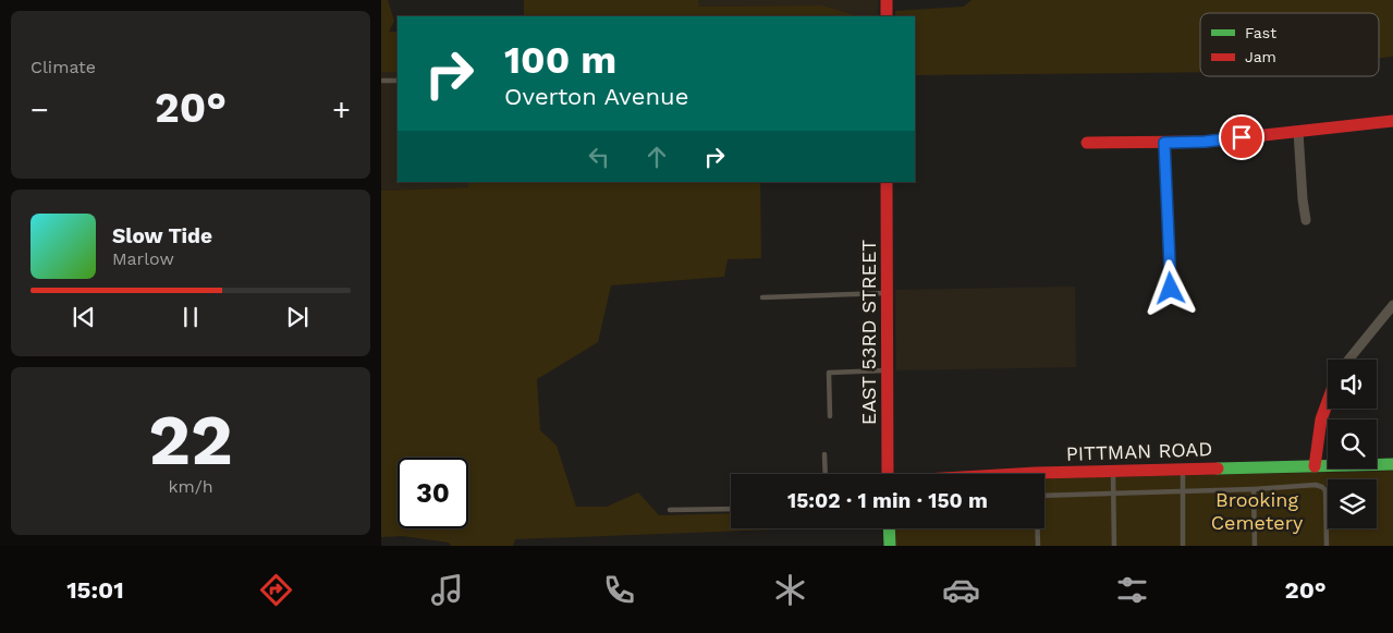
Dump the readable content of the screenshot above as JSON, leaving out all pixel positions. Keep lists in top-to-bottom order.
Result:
{
  "streets": {
    "street": ["EAST 53RD STREET", "PITTMAN ROAD"]
  },
  "parks": ["Brooking Cemetery"],
  "legend": ["Fast", "Jam"],
  "page": {
    "tile": [
      "Climate",
      ["22", "km/h"]
    ],
    "turn": ["100 m", "Overton Avenue"],
    "heat": ["−", "20°", "+"],
    "song": ["Slow Tide", "Marlow"],
    "limit": "30",
    "trip": "15:02 · 1 min · 150 m",
    "tabs": ["15:01", "20°"]
  }
}
